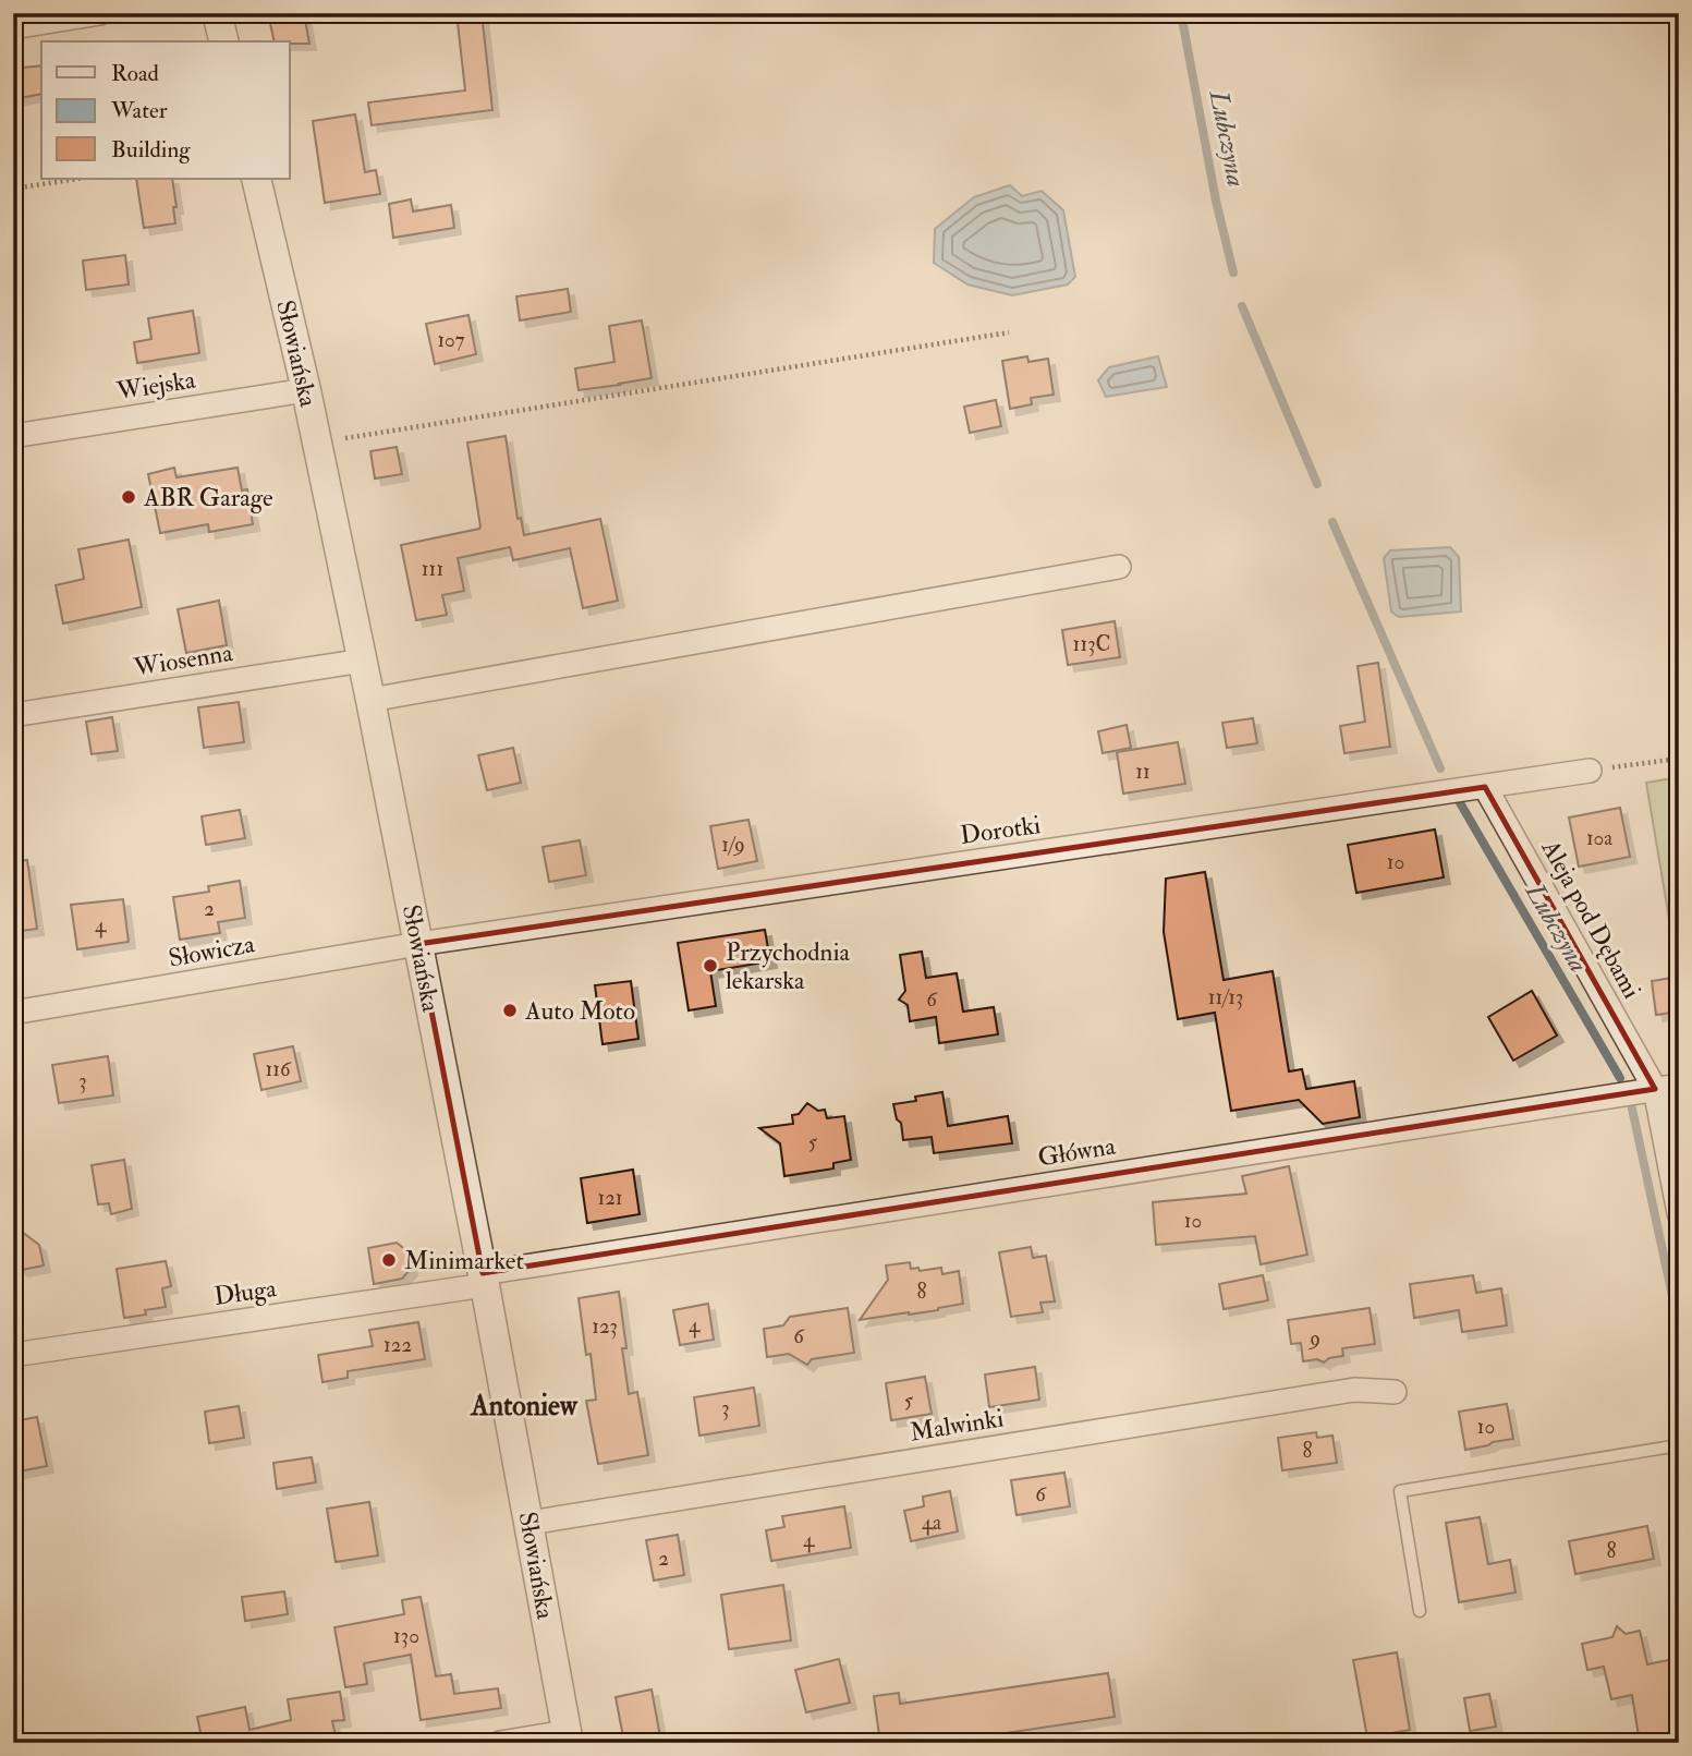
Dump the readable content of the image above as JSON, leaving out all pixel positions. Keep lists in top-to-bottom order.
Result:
{
  "streets": {
    "street": [
      "Słowiańska",
      "Wiejska",
      "Wiosenna",
      "Dorotki",
      "Aleja pod Dębami",
      "Słowicza",
      "Główna",
      "Długa",
      "Malwinki"
    ]
  },
  "crossings": [
    ["Słowiańska", "Wiejska"],
    ["Słowiańska", "Wiosenna"],
    ["Słowiańska", "Dorotki"],
    ["Słowiańska", "Słowicza"],
    ["Słowiańska", "Główna"],
    ["Słowiańska", "Długa"],
    ["Słowiańska", "Malwinki"],
    ["Dorotki", "Aleja pod Dębami"],
    ["Dorotki", "Słowicza"],
    ["Aleja pod Dębami", "Główna"],
    ["Główna", "Długa"]
  ],
  "districts": ["Antoniew"],
  "water": ["Lubczyna"],
  "places": [
    "ABR Garage",
    "Przychodnia lekarska",
    "Auto Moto",
    "Minimarket"
  ],
  "house_numbers": [
    "107",
    "111",
    "113C",
    "11",
    "10a",
    "1/9",
    "10",
    "2",
    "4",
    "11/13",
    "6",
    "116",
    "3",
    "5",
    "121",
    "10",
    "8",
    "4",
    "123",
    "6",
    "9",
    "122",
    "5",
    "3",
    "10",
    "8",
    "6",
    "4a",
    "4",
    "8",
    "2",
    "130"
  ],
  "legend": ["Road", "Water", "Building"]
}
